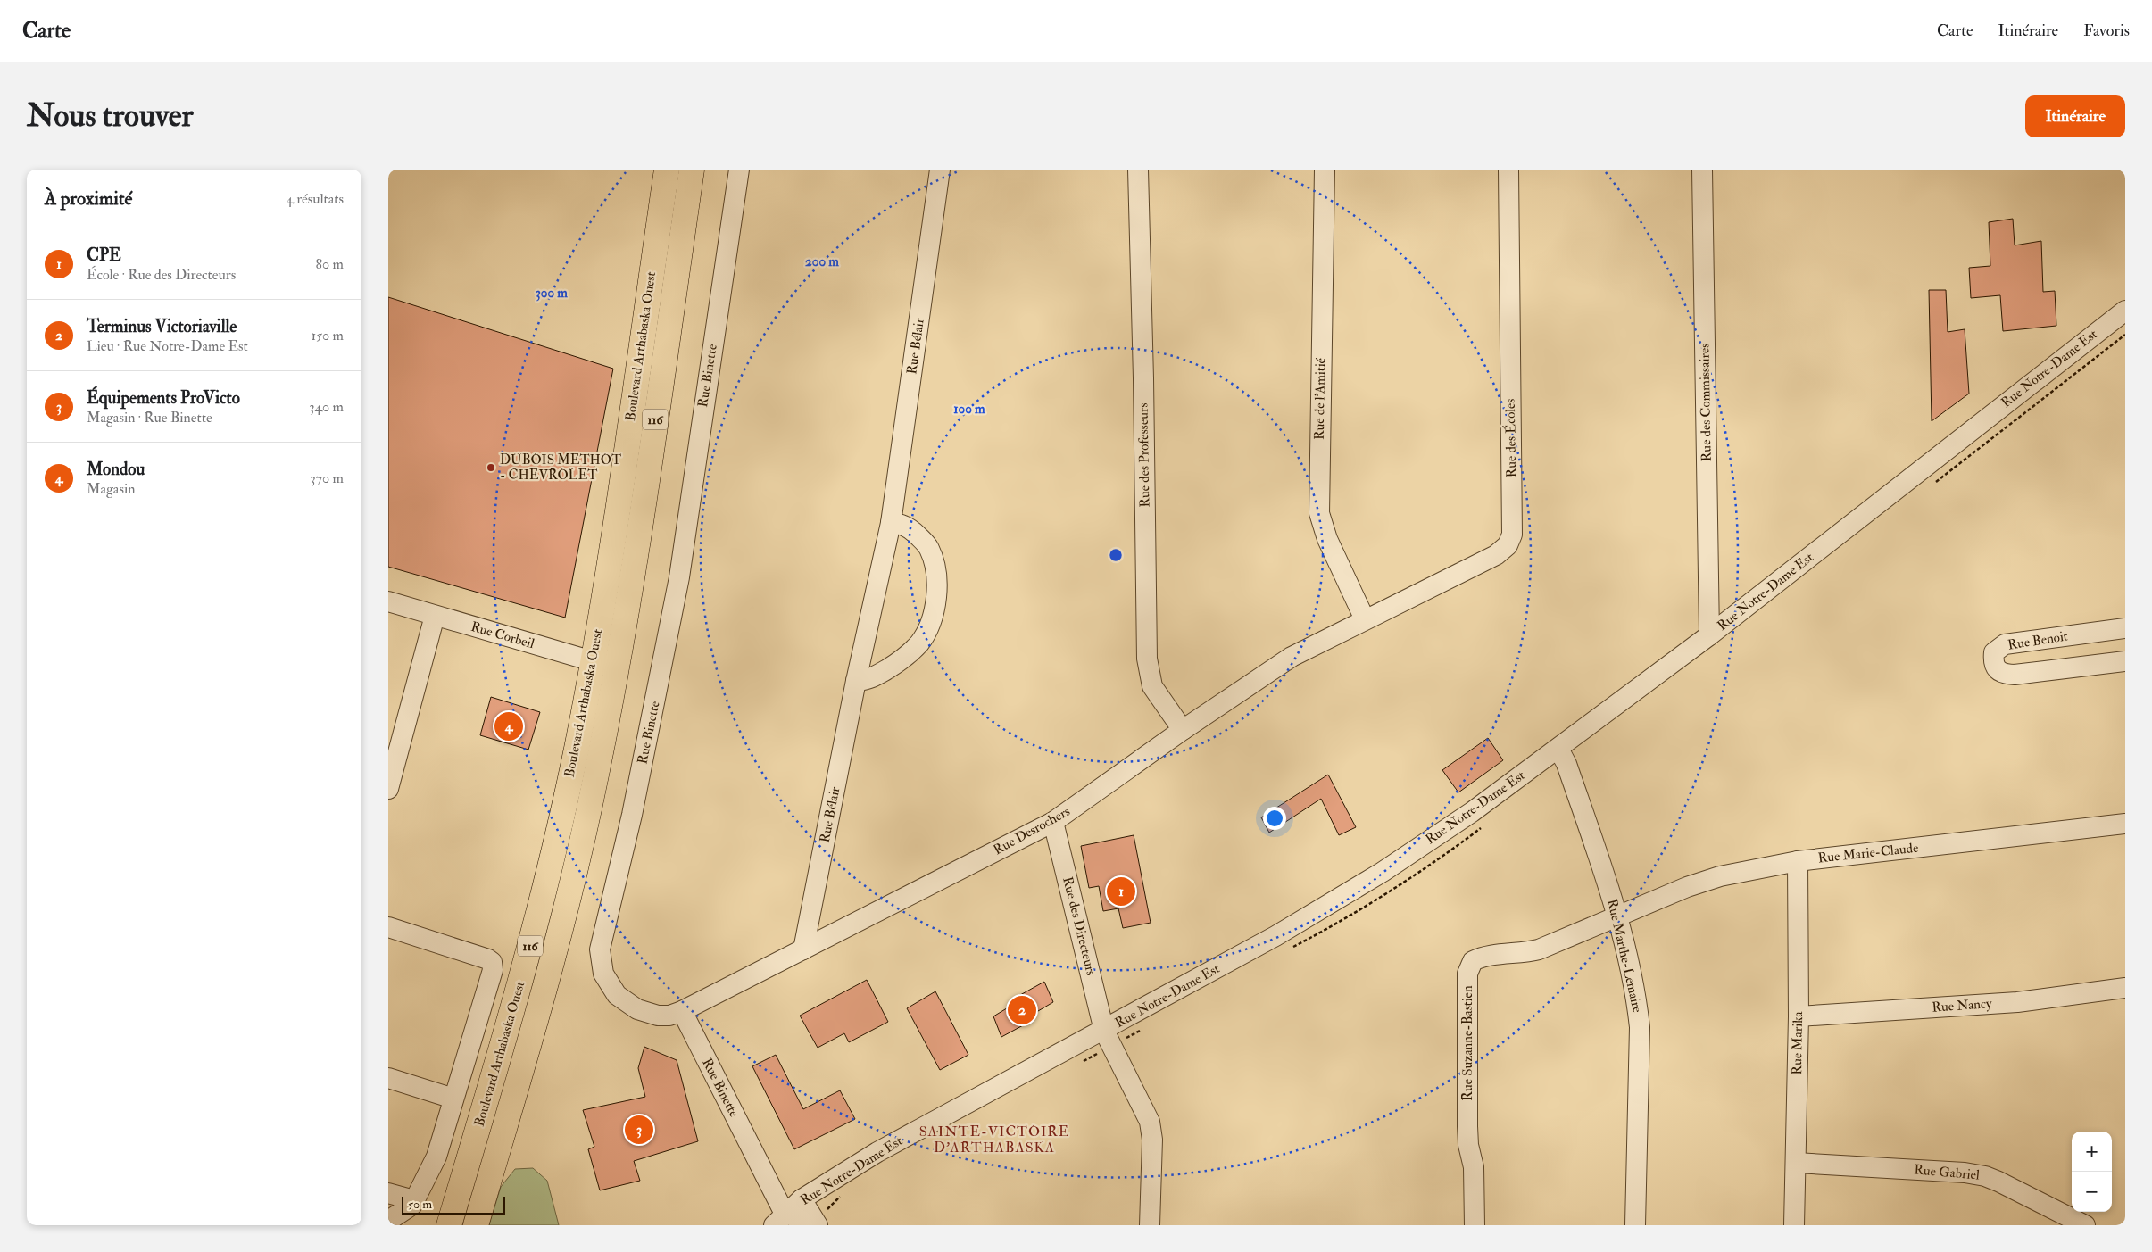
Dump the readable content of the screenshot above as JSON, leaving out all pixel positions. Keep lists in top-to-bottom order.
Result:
{
  "streets": {
    "main road": ["Boulevard Arthabaska Ouest", "116"],
    "street": [
      "Rue Bélair",
      "Rue Notre-Dame Est",
      "Rue Binette",
      "Rue de l'Amitié",
      "Rue des Commissaires",
      "Rue des Écoles",
      "Rue des Professeurs",
      "Rue Corbeil",
      "Rue Benoit",
      "Rue Desrochers",
      "Rue Marie-Claude",
      "Rue des Directeurs",
      "Rue Marthe-Lemaire",
      "Rue Nancy",
      "Rue Suzanne-Bastien",
      "Rue Marika",
      "Rue Gabriel"
    ]
  },
  "crossings": [
    ["Boulevard Arthabaska Ouest", "Rue Corbeil"],
    ["Rue Bélair", "Rue Desrochers"],
    ["Rue Notre-Dame Est", "Rue Binette"],
    ["Rue Notre-Dame Est", "Rue des Commissaires"],
    ["Rue Notre-Dame Est", "Rue des Directeurs"],
    ["Rue Notre-Dame Est", "Rue Marthe-Lemaire"],
    ["Rue Binette", "Rue Desrochers"],
    ["Rue de l'Amitié", "Rue des Écoles"],
    ["Rue de l'Amitié", "Rue Desrochers"],
    ["Rue des Écoles", "Rue Desrochers"],
    ["Rue des Professeurs", "Rue Desrochers"],
    ["Rue Desrochers", "Rue des Directeurs"],
    ["Rue Marie-Claude", "Rue Marthe-Lemaire"],
    ["Rue Marie-Claude", "Rue Suzanne-Bastien"],
    ["Rue Marie-Claude", "Rue Marika"],
    ["Rue Marthe-Lemaire", "Rue Suzanne-Bastien"],
    ["Rue Nancy", "Rue Marika"],
    ["Rue Marika", "Rue Gabriel"]
  ],
  "districts": ["SAINTE-VICTOIRE D'ARTHABASKA"],
  "places": ["DUBOIS METHOT - CHEVROLET"],
  "scale_bar": "50 m",
  "page": {
    "header": "Carte",
    "nav": ["Carte", "Itinéraire", "Favoris"],
    "buttons": "Itinéraire",
    "title": "Nous trouver",
    "heading": ["À proximité", "4 résultats"],
    "list": [
      {
        "mark": "1",
        "name": "CPE",
        "note": "École · Rue des Directeurs",
        "value": "80 m"
      },
      {
        "mark": "2",
        "name": "Terminus Victoriaville",
        "note": "Lieu · Rue Notre-Dame Est",
        "value": "150 m"
      },
      {
        "mark": "3",
        "name": "Équipements ProVicto",
        "note": "Magasin · Rue Binette",
        "value": "340 m"
      },
      {
        "mark": "4",
        "name": "Mondou",
        "note": "Magasin",
        "value": "370 m"
      }
    ],
    "pins": [
      "4",
      "1",
      "2",
      "3"
    ],
    "map_buttons": ["+", "−"],
    "scale": "50 m"
  },
  "rings": ["200 m", "300 m", "100 m"]
}
